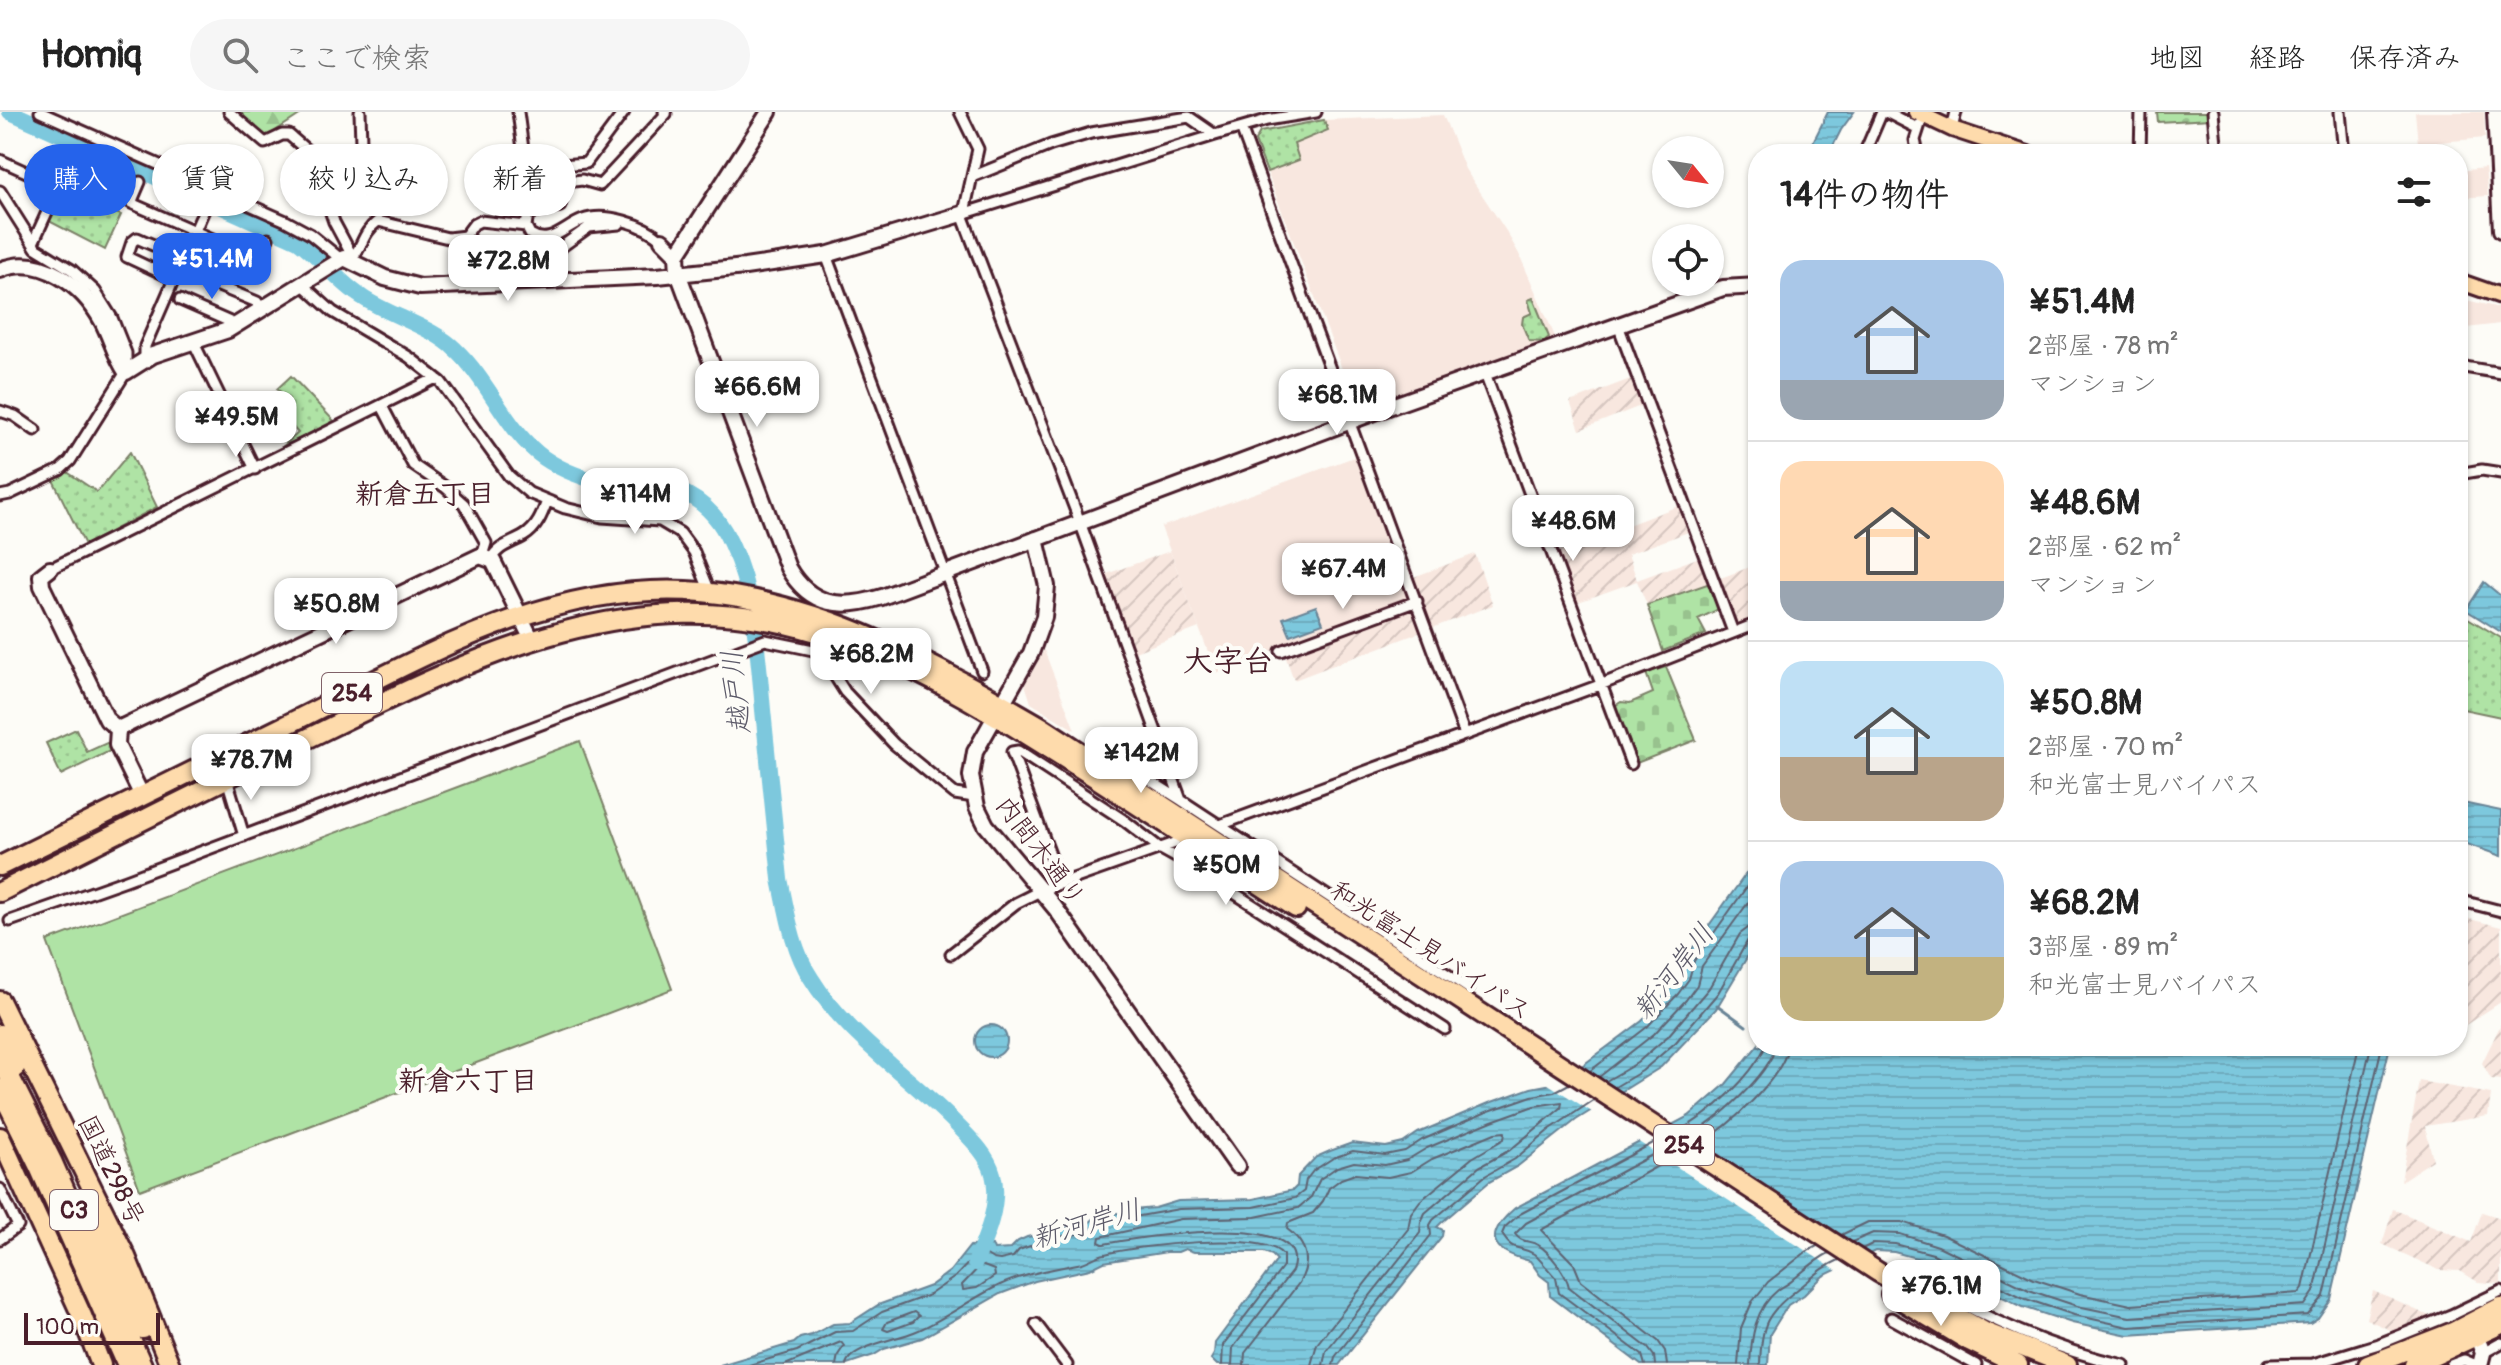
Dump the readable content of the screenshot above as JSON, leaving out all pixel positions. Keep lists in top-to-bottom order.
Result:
{
  "streets": {
    "highway": [
      "254",
      "和光富士見バイパス",
      "国道298号",
      "C3"
    ],
    "street": ["内間木通り"]
  },
  "crossings": [
    ["内間木通り", "和光富士見バイパス"]
  ],
  "districts": ["新倉五丁目", "大字台", "新倉六丁目"],
  "water": ["越戸川", "新河岸川"],
  "scale_bar": "100 m",
  "north": "bottom right",
  "page": {
    "header": "Homiq",
    "search": "ここで検索",
    "nav": ["地図", "経路", "保存済み"],
    "chip": [
      "購入",
      "賃貸",
      "絞り込み",
      "新着"
    ],
    "heading": "14件の物件",
    "price": [
      "¥51.4M",
      "¥72.8M",
      "¥66.6M",
      "¥68.1M",
      "¥49.5M",
      "¥114M",
      "¥48.6M",
      "¥67.4M",
      "¥50.8M",
      "¥68.2M",
      "¥142M",
      "¥78.7M",
      "¥50M",
      "¥76.1M"
    ],
    "list": [
      {
        "name": "¥51.4M",
        "note": "2部屋 · 78 m² · マンション"
      },
      {
        "name": "¥48.6M",
        "note": "2部屋 · 62 m² · マンション"
      },
      {
        "name": "¥50.8M",
        "note": "2部屋 · 70 m² · 和光富士見バイパス"
      },
      {
        "name": "¥68.2M",
        "note": "3部屋 · 89 m² · 和光富士見バイパス"
      }
    ],
    "scale": "100 m"
  }
}
